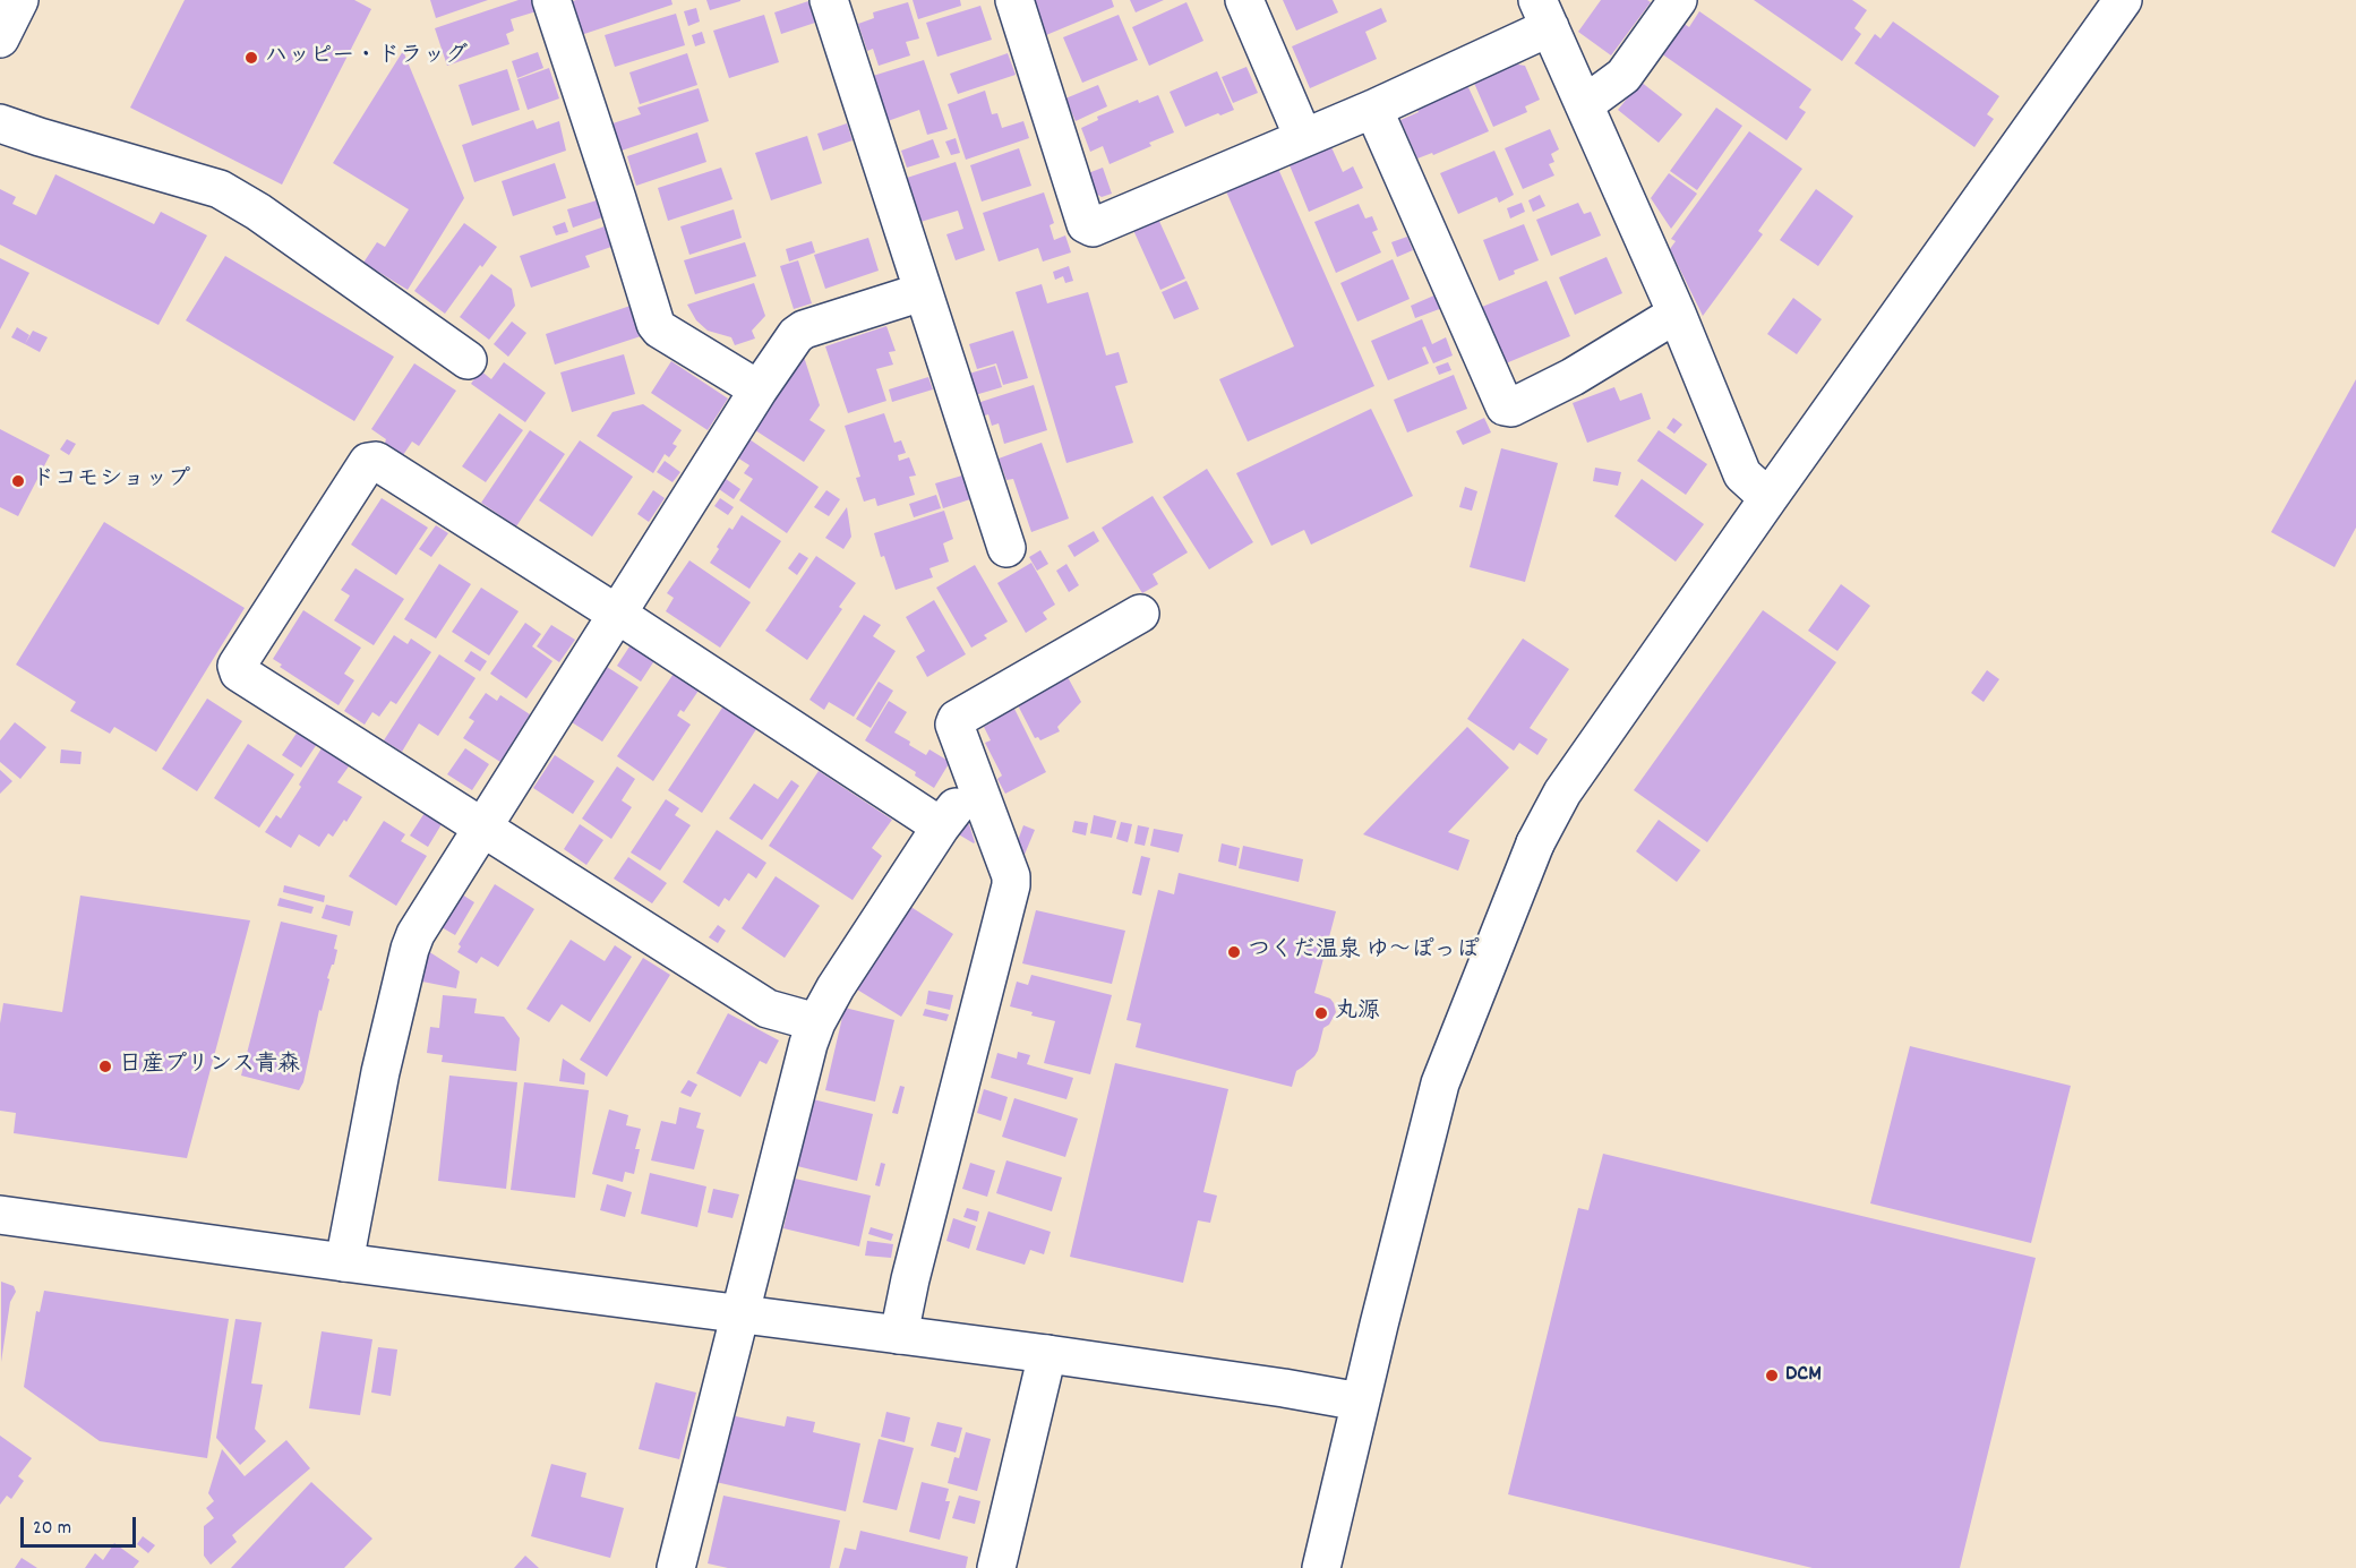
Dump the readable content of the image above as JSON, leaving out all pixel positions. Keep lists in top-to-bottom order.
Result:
{
  "places": [
    "ハッピー・ドラッグ",
    "ドコモショップ",
    "つくだ温泉 ゆ～ぽっぽ",
    "丸源",
    "日産プリンス青森",
    "DCM"
  ],
  "scale_bar": "20 m"
}
